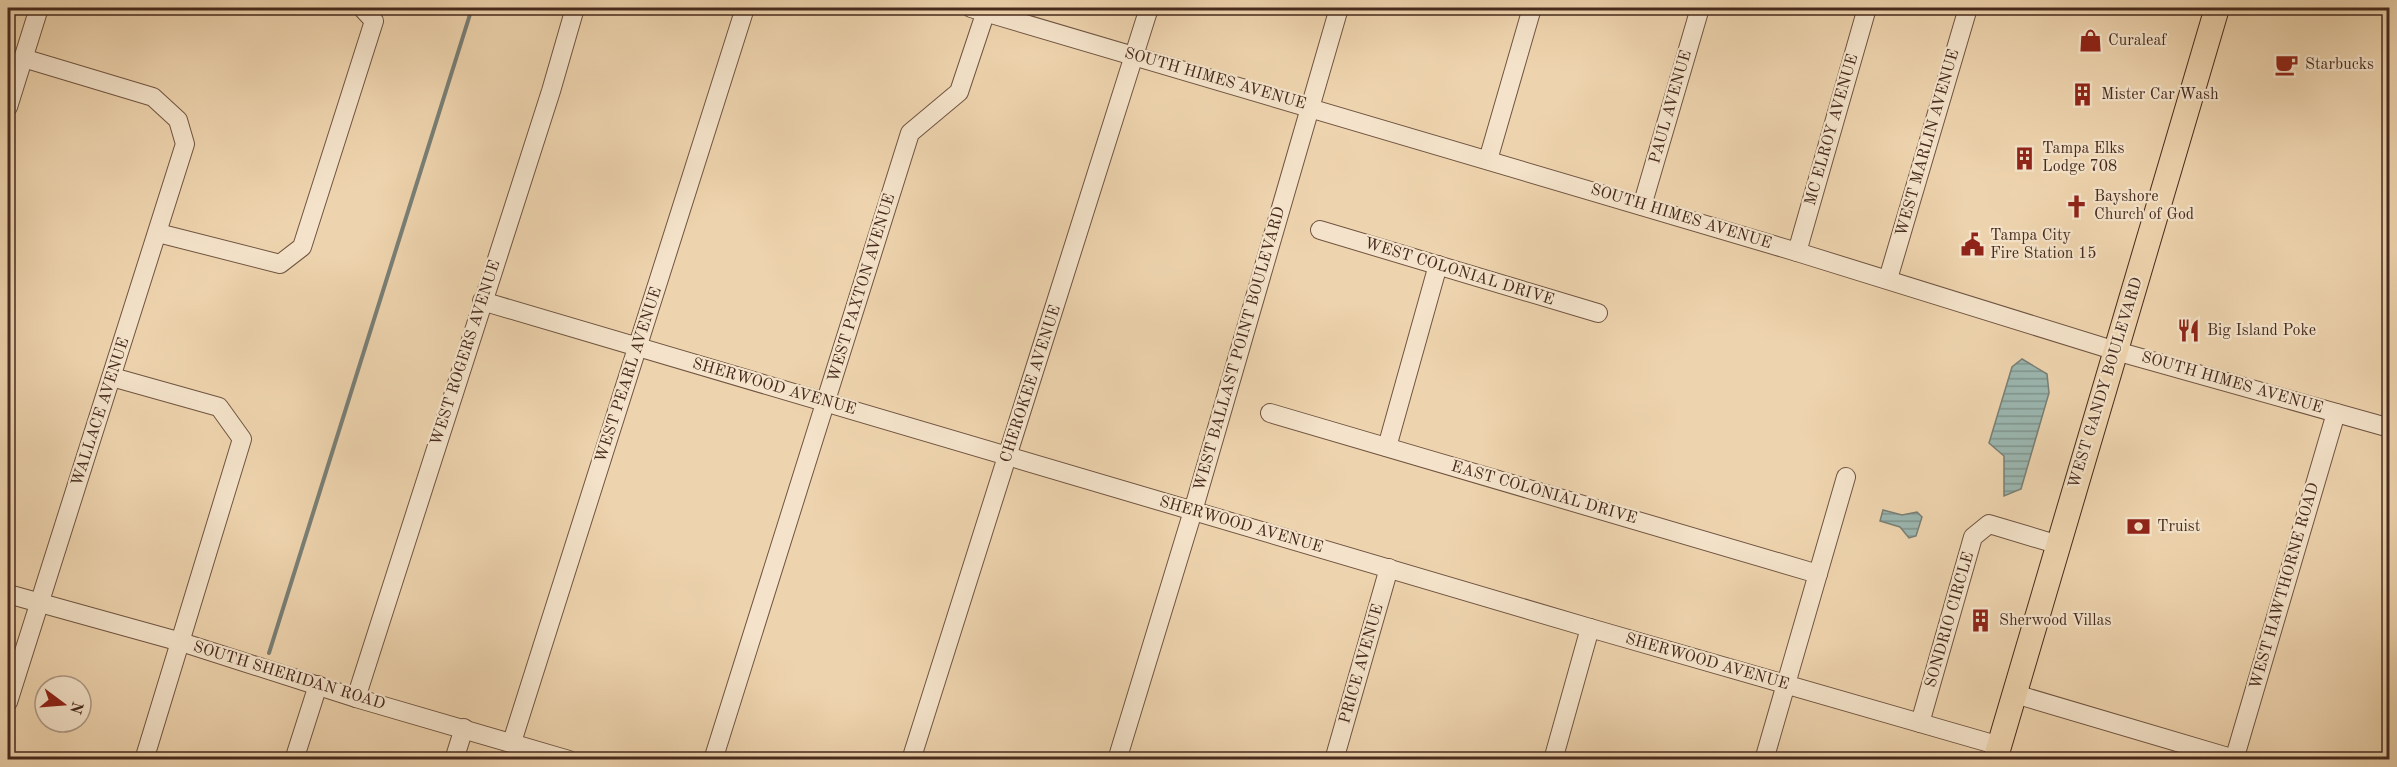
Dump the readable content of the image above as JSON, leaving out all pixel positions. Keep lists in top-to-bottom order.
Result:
{
  "streets": {
    "main road": ["WEST GANDY BOULEVARD"],
    "street": [
      "SOUTH HIMES AVENUE",
      "PAUL AVENUE",
      "MC ELROY AVENUE",
      "WEST MARLIN AVENUE",
      "WEST COLONIAL DRIVE",
      "WEST PAXTON AVENUE",
      "WEST BALLAST POINT BOULEVARD",
      "WEST ROGERS AVENUE",
      "WEST PEARL AVENUE",
      "CHEROKEE AVENUE",
      "SHERWOOD AVENUE",
      "WALLACE AVENUE",
      "EAST COLONIAL DRIVE",
      "WEST HAWTHORNE ROAD",
      "SONDRIO CIRCLE",
      "PRICE AVENUE",
      "SOUTH SHERIDAN ROAD"
    ]
  },
  "crossings": [
    ["SOUTH HIMES AVENUE", "PAUL AVENUE"],
    ["SOUTH HIMES AVENUE", "MC ELROY AVENUE"],
    ["SOUTH HIMES AVENUE", "WEST MARLIN AVENUE"],
    ["SOUTH HIMES AVENUE", "WEST PAXTON AVENUE"],
    ["SOUTH HIMES AVENUE", "WEST BALLAST POINT BOULEVARD"],
    ["SOUTH HIMES AVENUE", "WEST GANDY BOULEVARD"],
    ["SOUTH HIMES AVENUE", "CHEROKEE AVENUE"],
    ["SOUTH HIMES AVENUE", "WEST HAWTHORNE ROAD"],
    ["WEST PAXTON AVENUE", "SHERWOOD AVENUE"],
    ["WEST BALLAST POINT BOULEVARD", "SHERWOOD AVENUE"],
    ["WEST ROGERS AVENUE", "SHERWOOD AVENUE"],
    ["WEST ROGERS AVENUE", "SOUTH SHERIDAN ROAD"],
    ["WEST PEARL AVENUE", "SHERWOOD AVENUE"],
    ["WEST PEARL AVENUE", "SOUTH SHERIDAN ROAD"],
    ["WEST GANDY BOULEVARD", "SHERWOOD AVENUE"],
    ["WEST GANDY BOULEVARD", "SONDRIO CIRCLE"],
    ["CHEROKEE AVENUE", "SHERWOOD AVENUE"],
    ["SHERWOOD AVENUE", "SONDRIO CIRCLE"],
    ["SHERWOOD AVENUE", "PRICE AVENUE"],
    ["WALLACE AVENUE", "SOUTH SHERIDAN ROAD"]
  ],
  "places": {
    "shop": ["Curaleaf"],
    "cafe": ["Starbucks"],
    "building": ["Mister Car Wash", "Tampa Elks Lodge 708", "Sherwood Villas"],
    "church": ["Bayshore Church of God"],
    "public building": ["Tampa City Fire Station 15"],
    "restaurant": ["Big Island Poke"],
    "bank": ["Truist"]
  },
  "north": "right"
}
